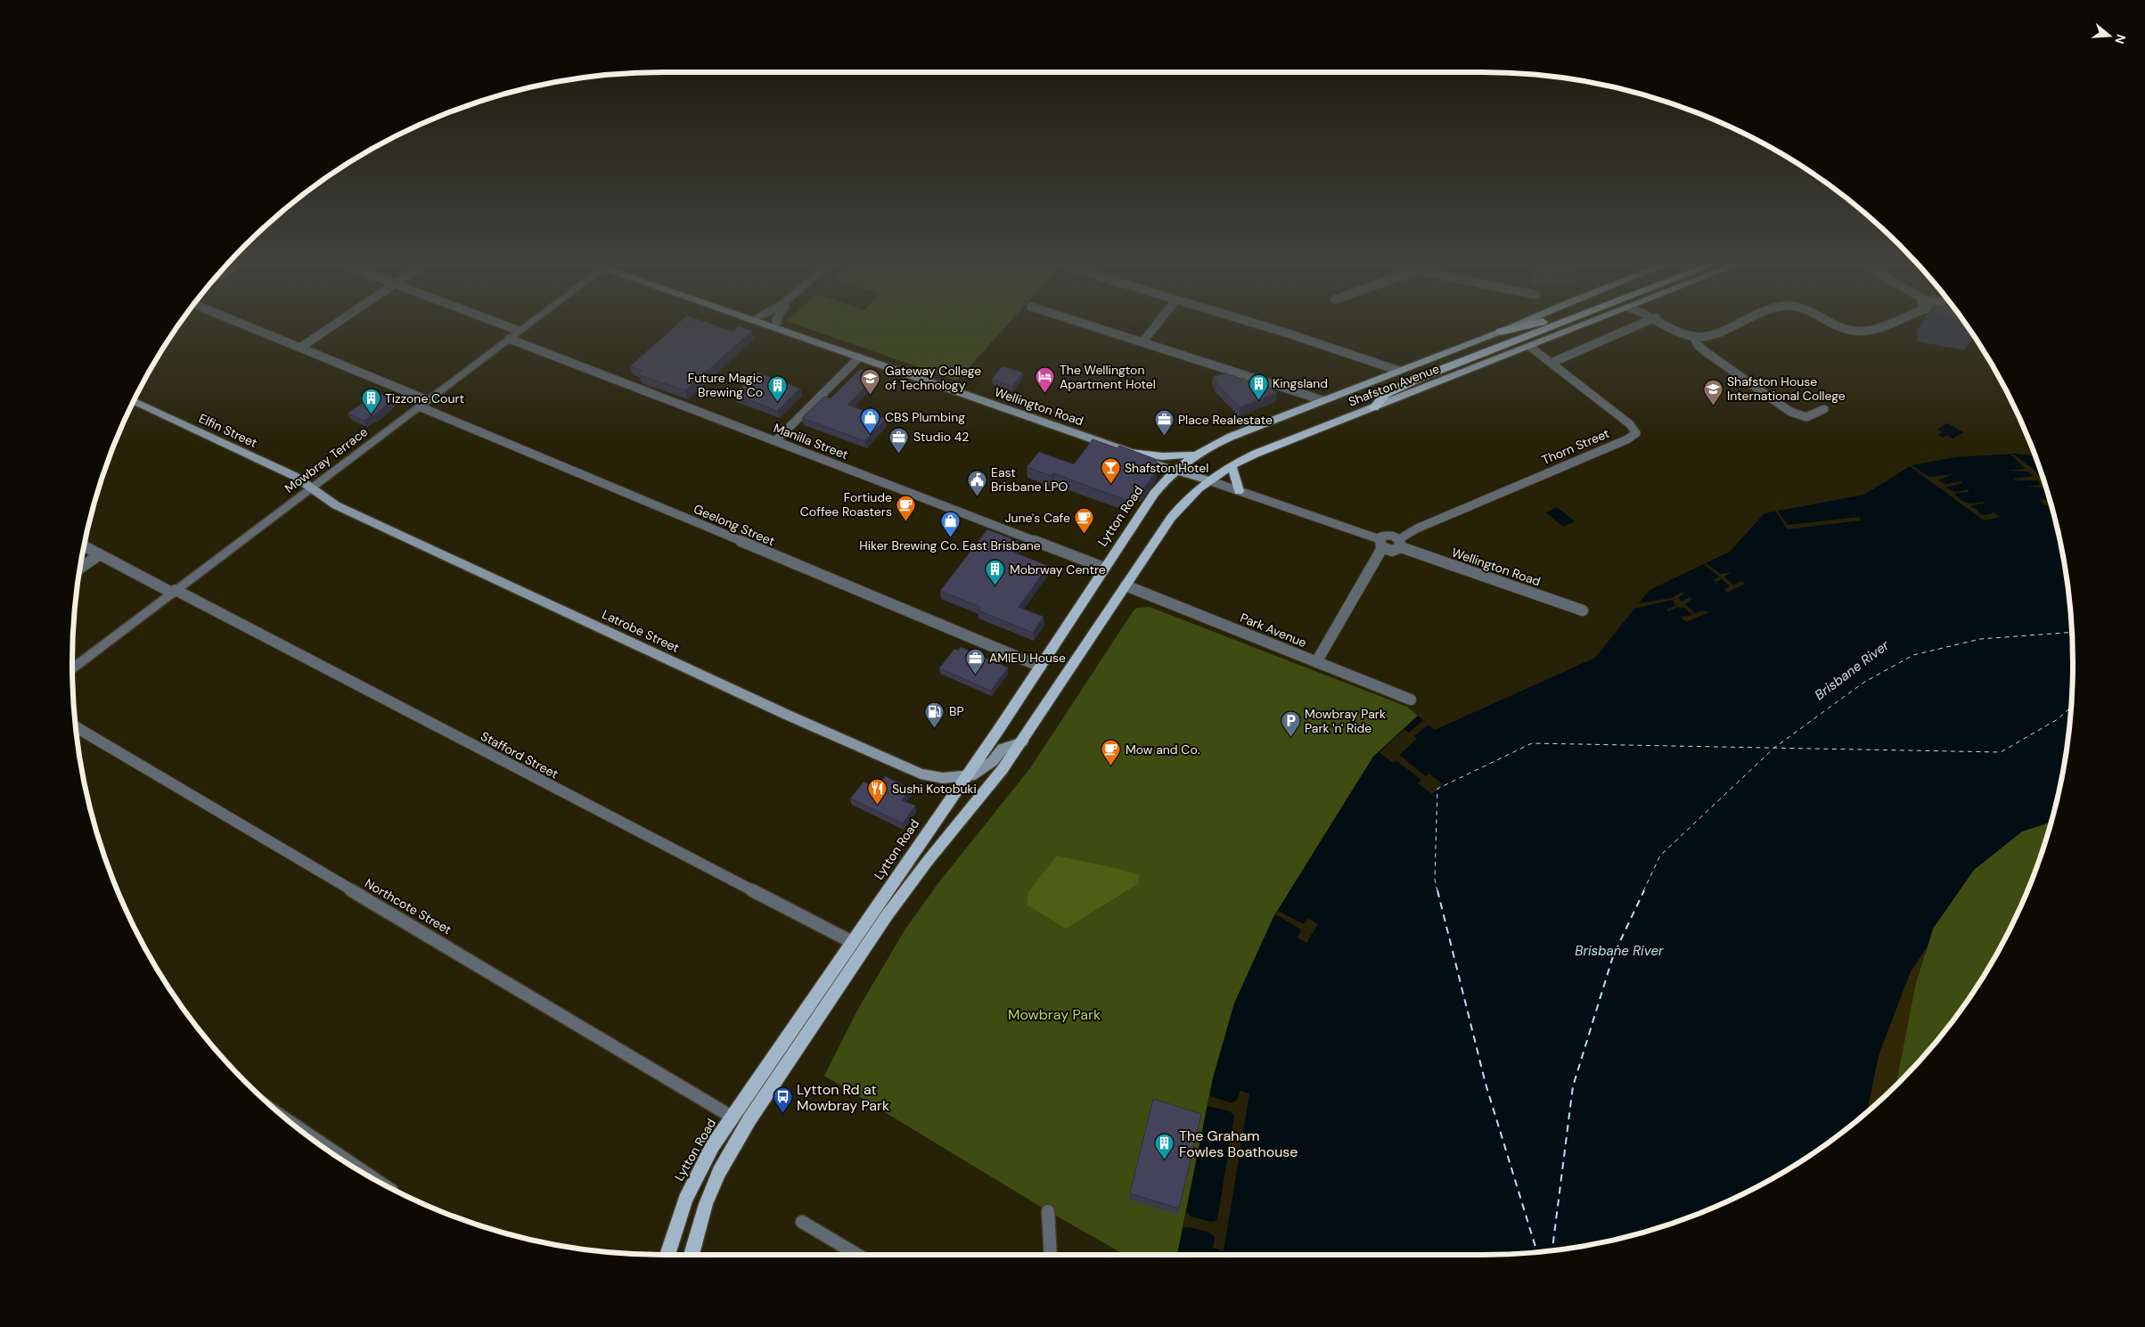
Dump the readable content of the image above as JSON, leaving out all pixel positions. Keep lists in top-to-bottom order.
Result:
{
  "streets": {
    "main road": [
      "Shafston Avenue",
      "Wellington Road",
      "Elfin Street",
      "Lytton Road",
      "Latrobe Street"
    ],
    "street": [
      "Manilla Street",
      "Thorn Street",
      "Mowbray Terrace",
      "Geelong Street",
      "Park Avenue",
      "Stafford Street",
      "Northcote Street"
    ]
  },
  "crossings": [
    ["Shafston Avenue", "Wellington Road"],
    ["Shafston Avenue", "Thorn Street"],
    ["Shafston Avenue", "Lytton Road"],
    ["Wellington Road", "Thorn Street"],
    ["Wellington Road", "Lytton Road"],
    ["Elfin Street", "Mowbray Terrace"],
    ["Elfin Street", "Latrobe Street"],
    ["Manilla Street", "Mowbray Terrace"],
    ["Manilla Street", "Lytton Road"],
    ["Mowbray Terrace", "Geelong Street"],
    ["Mowbray Terrace", "Latrobe Street"],
    ["Mowbray Terrace", "Stafford Street"],
    ["Lytton Road", "Geelong Street"],
    ["Lytton Road", "Latrobe Street"],
    ["Lytton Road", "Stafford Street"],
    ["Lytton Road", "Northcote Street"]
  ],
  "water": ["Brisbane River"],
  "parks": ["Mowbray Park"],
  "places": {
    "hotel": ["The Wellington Apartment Hotel"],
    "school or university": ["Gateway College of Technology", "Shafston House International College"],
    "building": [
      "Kingsland",
      "Future Magic Brewing Co",
      "Tizzone Court",
      "Mobrway Centre",
      "The Graham Fowles Boathouse"
    ],
    "shop": ["CBS Plumbing", "Hiker Brewing Co. East Brisbane"],
    "office": ["Place Realestate", "Studio 42", "AMIEU House"],
    "bar": ["Shafston Hotel"],
    "public building": ["East Brisbane LPO"],
    "cafe": ["Fortiude Coffee Roasters", "June's Cafe", "Mow and Co."],
    "fuel station": ["BP"],
    "parking": ["Mowbray Park Park 'n' Ride"],
    "restaurant": ["Sushi Kotobuki"],
    "bus stop": ["Lytton Rd at Mowbray Park"]
  },
  "north": "right"
}
